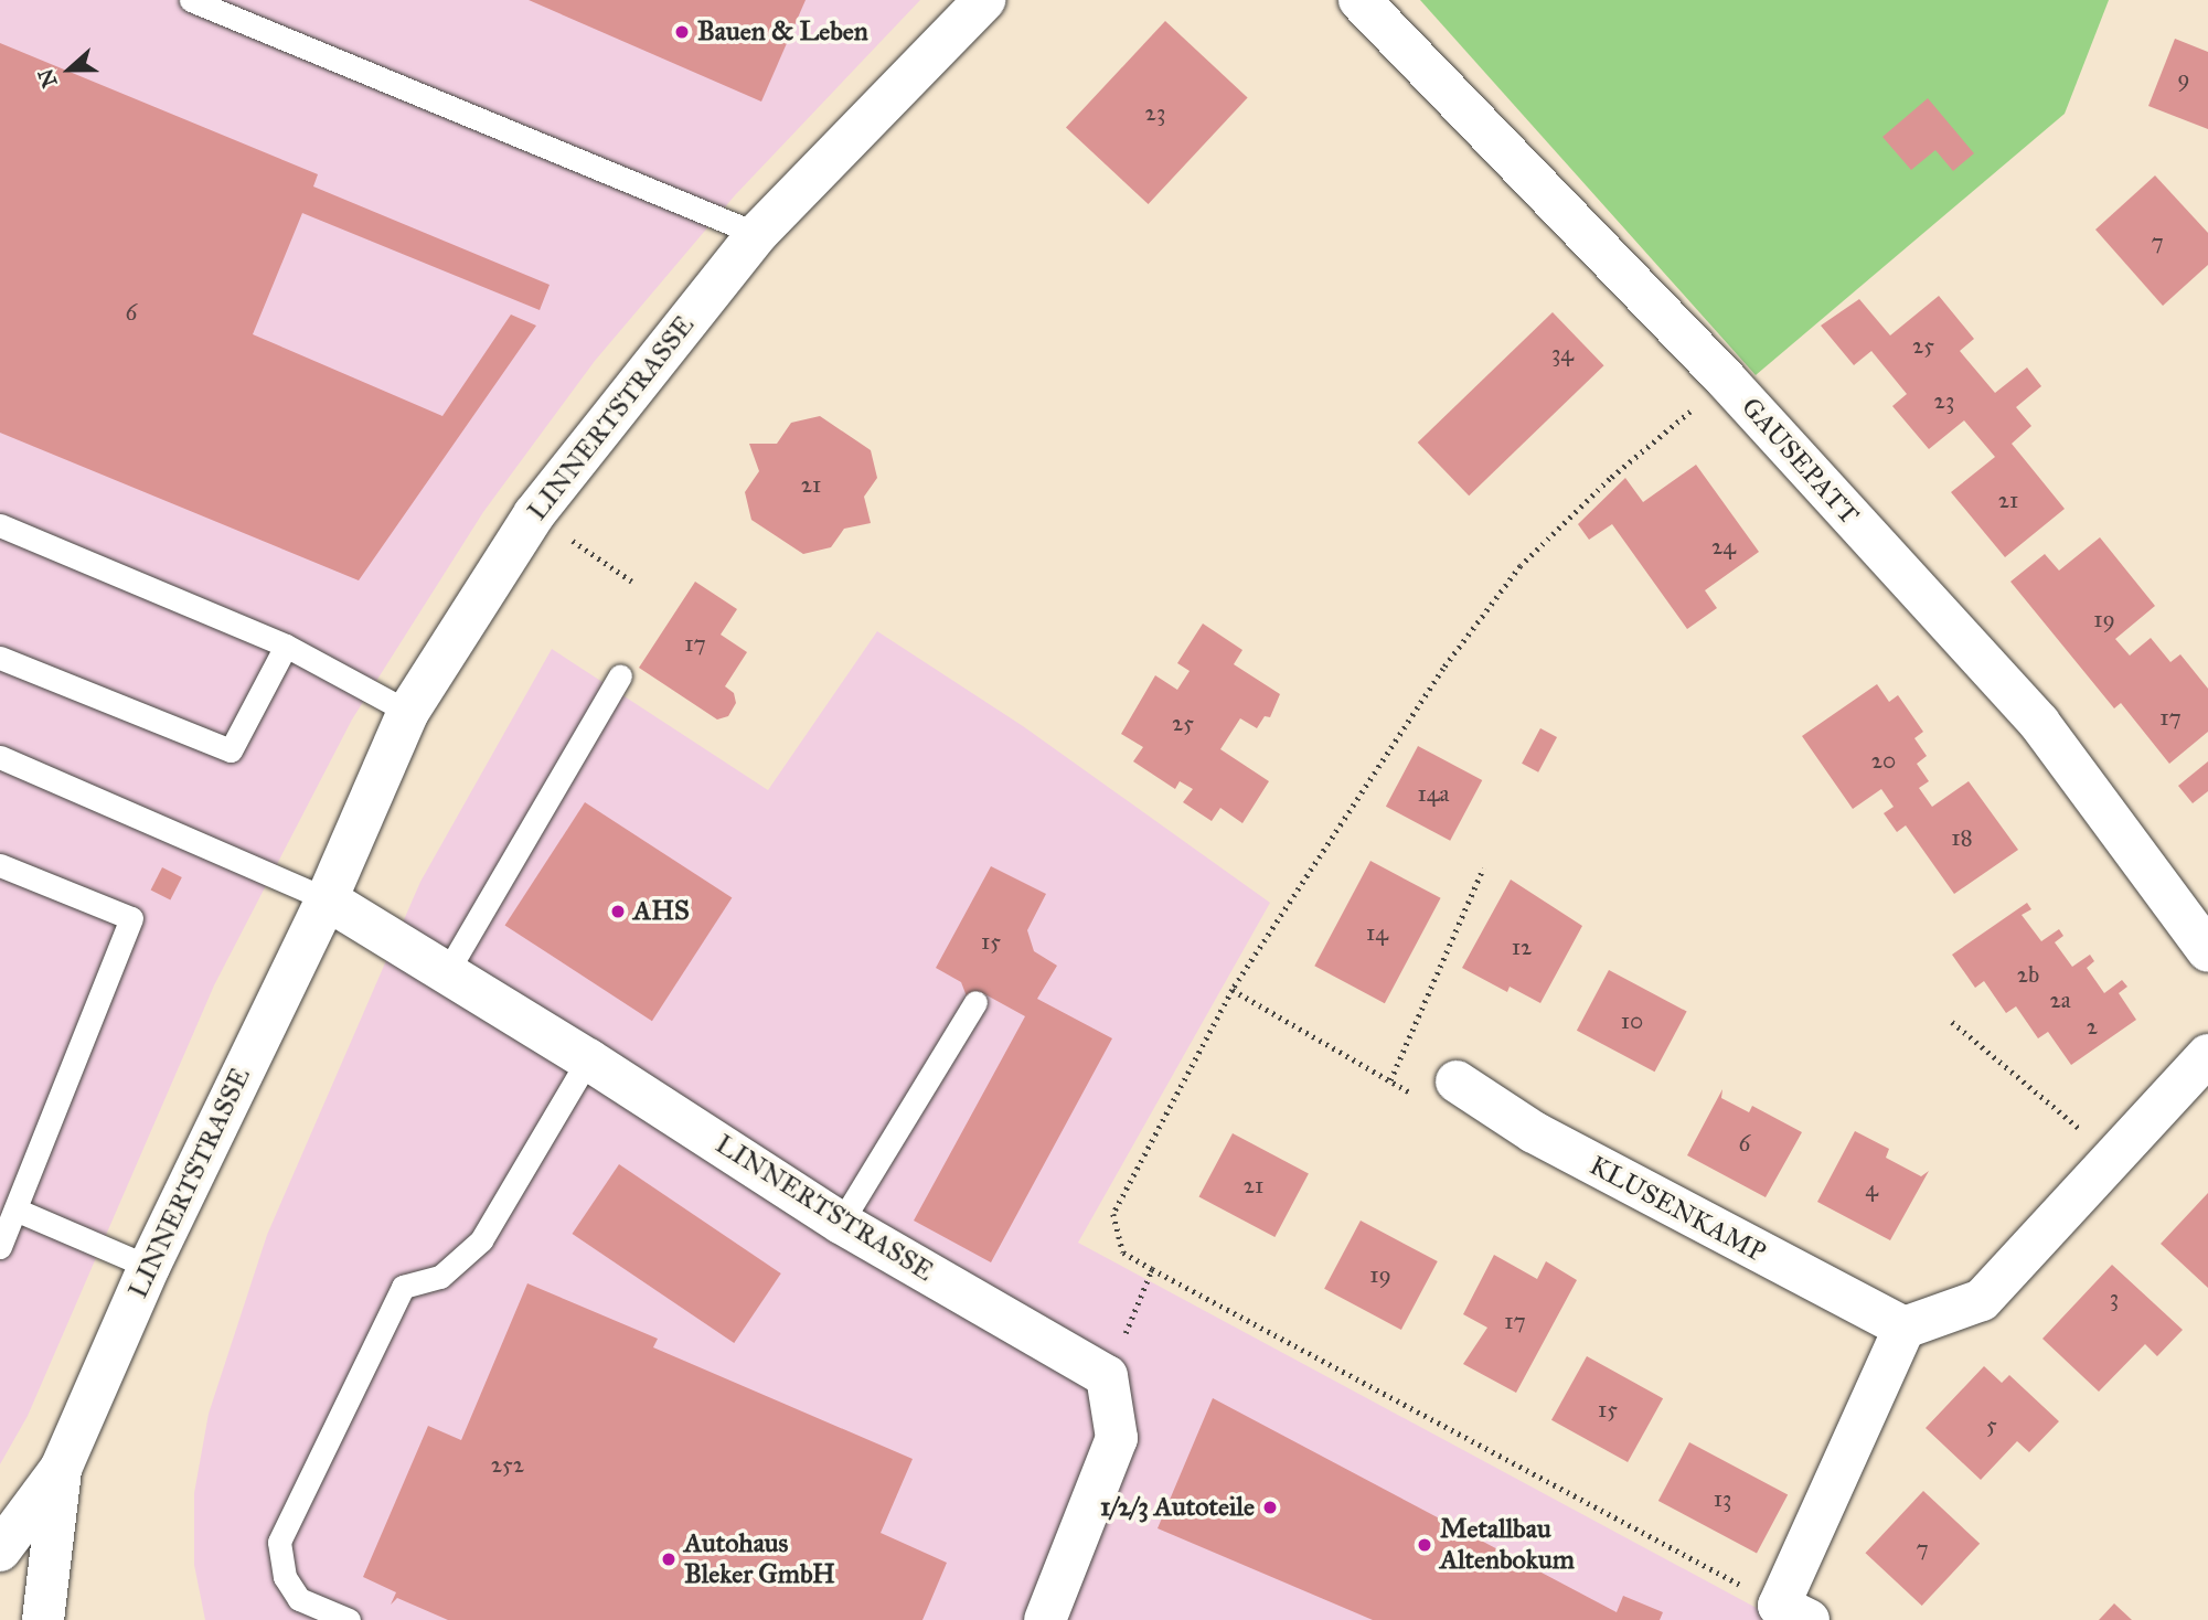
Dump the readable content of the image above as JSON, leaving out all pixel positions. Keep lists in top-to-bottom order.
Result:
{
  "streets": {
    "street": ["LINNERTSTRASSE", "GAUSEPATT", "KLUSENKAMP"]
  },
  "places": [
    "Bauen & Leben",
    "AHS",
    "1/2/3 Autoteile",
    "Metallbau Altenbokum",
    "Autohaus Bleker GmbH"
  ],
  "house_numbers": [
    "9",
    "23",
    "7",
    "6",
    "25",
    "34",
    "23",
    "21",
    "21",
    "24",
    "19",
    "17",
    "17",
    "25",
    "20",
    "14a",
    "18",
    "14",
    "15",
    "12",
    "2b",
    "2a",
    "10",
    "2",
    "6",
    "21",
    "4",
    "19",
    "3",
    "17",
    "15",
    "5",
    "252",
    "13",
    "7"
  ],
  "north": "left"
}
